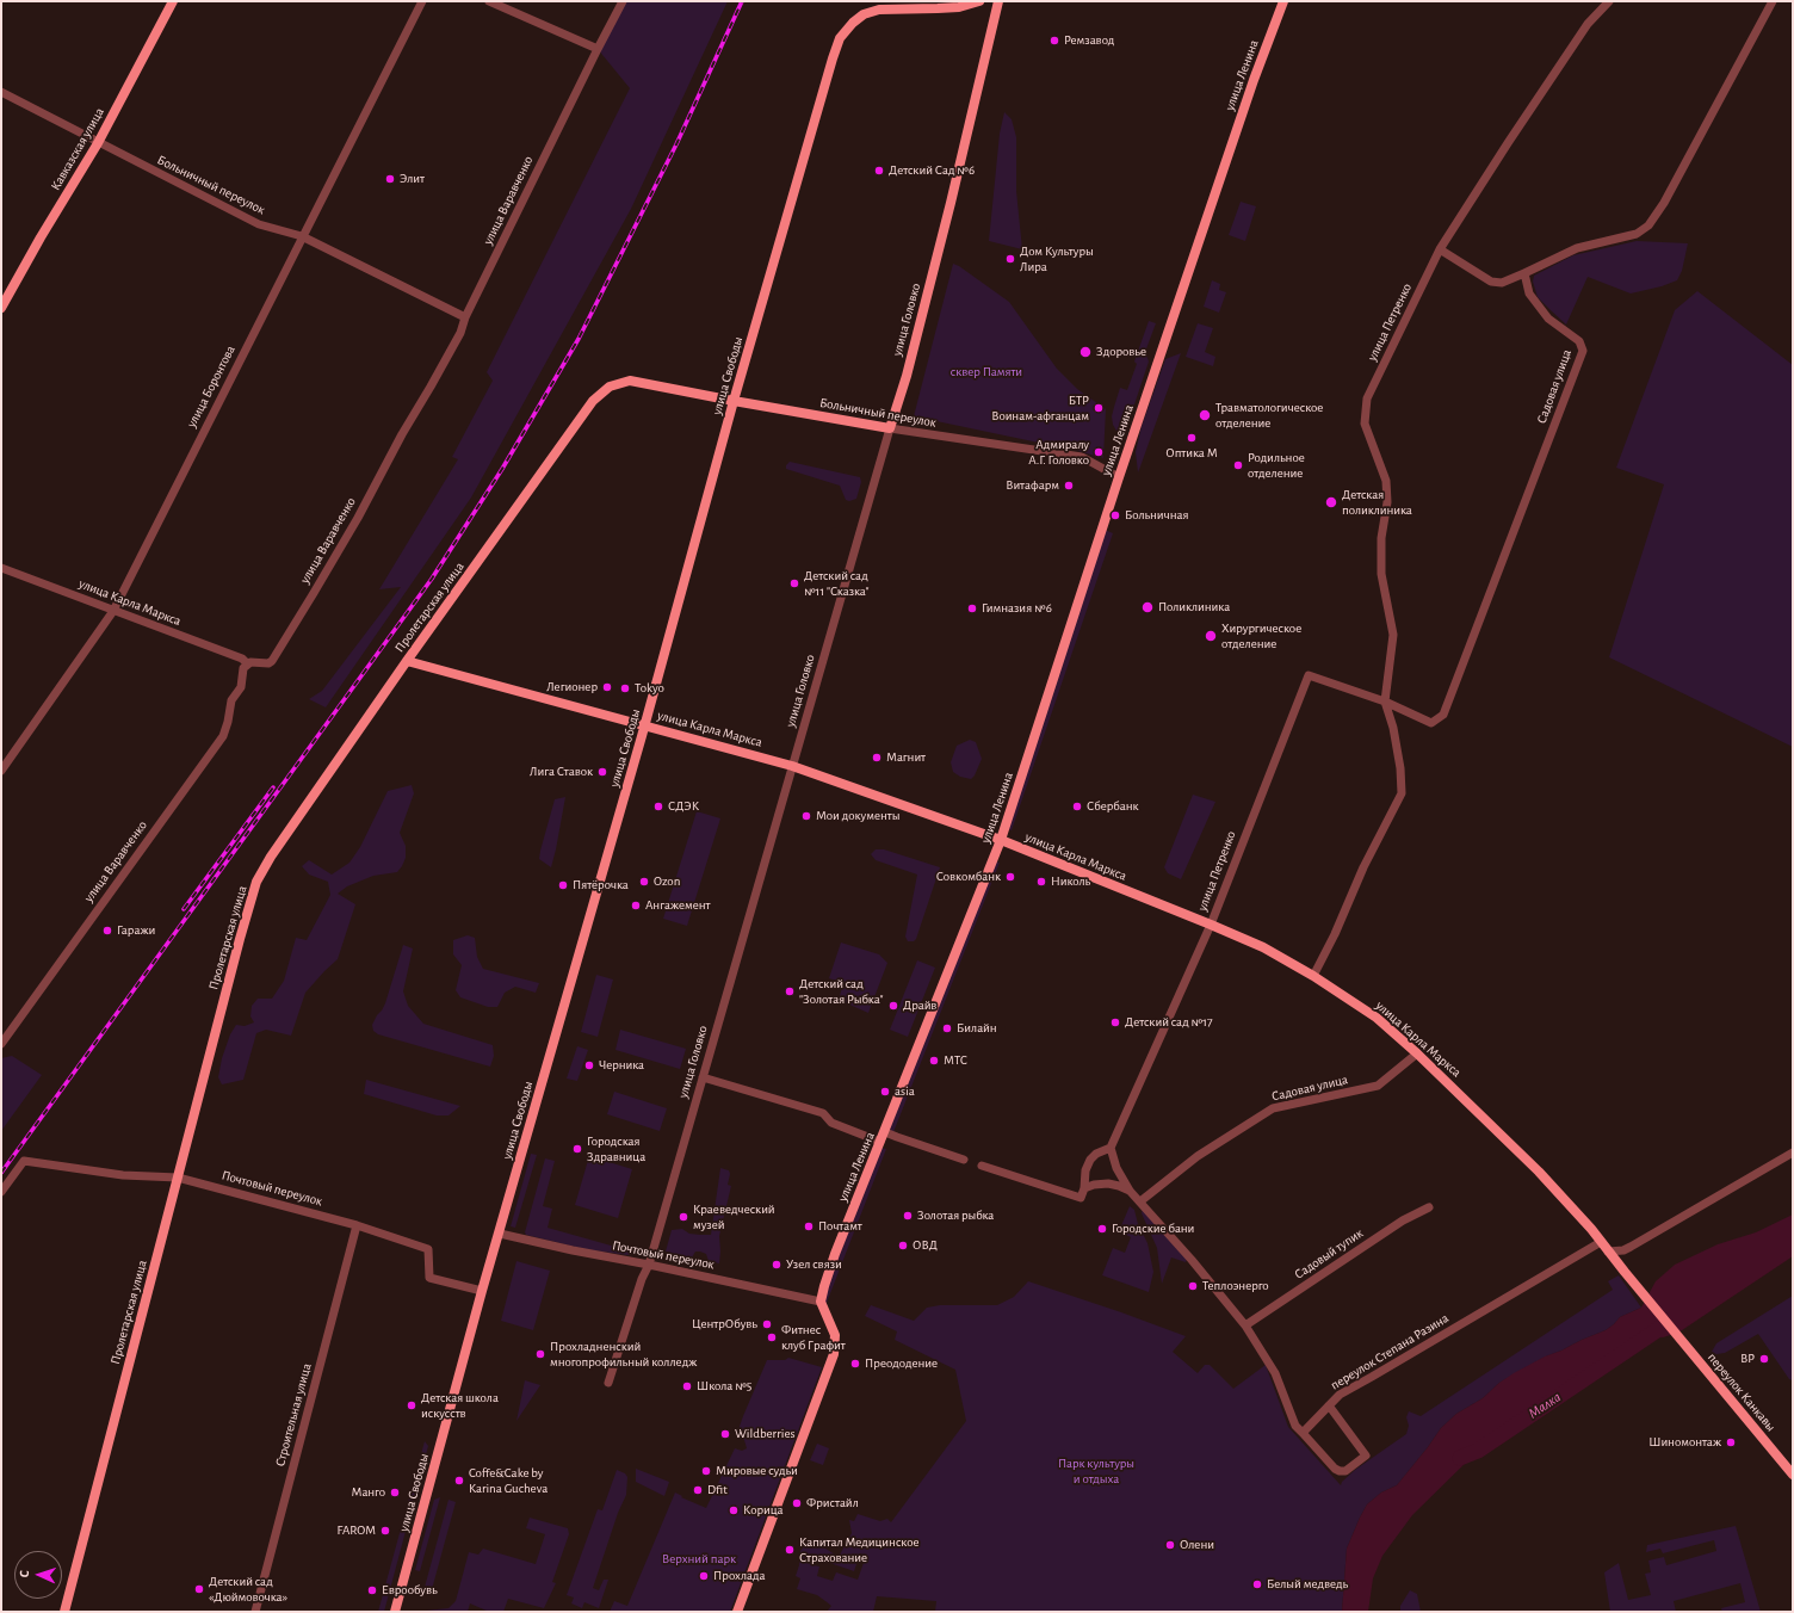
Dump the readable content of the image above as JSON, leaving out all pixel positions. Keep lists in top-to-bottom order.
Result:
{
  "streets": {
    "street": [
      "улица Ленина",
      "Кавказская улица",
      "Больничный переулок",
      "улица Варавченко",
      "улица Головко",
      "улица Петренко",
      "улица Свободы",
      "улица Боронтова",
      "Садовая улица",
      "улица Карла Маркса",
      "Пролетарская улица",
      "Почтовый переулок",
      "Садовый тупик",
      "переулок Степана Разина",
      "переулок Канкавы",
      "Строительная улица"
    ]
  },
  "crossings": [
    ["улица Ленина", "Больничный переулок"],
    ["улица Ленина", "улица Карла Маркса"],
    ["улица Ленина", "Почтовый переулок"],
    ["Кавказская улица", "Больничный переулок"],
    ["Больничный переулок", "улица Варавченко"],
    ["Больничный переулок", "улица Головко"],
    ["Больничный переулок", "улица Свободы"],
    ["Больничный переулок", "улица Боронтова"],
    ["Больничный переулок", "Пролетарская улица"],
    ["улица Варавченко", "улица Карла Маркса"],
    ["улица Головко", "улица Карла Маркса"],
    ["улица Головко", "Почтовый переулок"],
    ["улица Петренко", "Садовая улица"],
    ["улица Петренко", "улица Карла Маркса"],
    ["улица Свободы", "улица Карла Маркса"],
    ["улица Свободы", "Почтовый переулок"],
    ["улица Боронтова", "улица Карла Маркса"],
    ["Садовая улица", "улица Карла Маркса"],
    ["улица Карла Маркса", "Пролетарская улица"],
    ["улица Карла Маркса", "переулок Степана Разина"],
    ["улица Карла Маркса", "переулок Канкавы"],
    ["Пролетарская улица", "Почтовый переулок"],
    ["Почтовый переулок", "Строительная улица"]
  ],
  "water": ["Малка"],
  "parks": ["сквер Памяти", "Парк культуры и отдыха", "Верхний парк"],
  "places": [
    "Ремзавод",
    "Детский Сад №6",
    "Элит",
    "Дом Культуры Лира",
    "Здоровье",
    "БТР Воинам-афганцам",
    "Травматологическое отделение",
    "Оптика М",
    "Адмиралу А.Г. Головко",
    "Родильное отделение",
    "Витафарм",
    "Детская поликлиника",
    "Больничная",
    "Детский сад №11 \"Сказка\"",
    "Поликлиника",
    "Гимназия №6",
    "Хирургическое отделение",
    "Легионер",
    "Tokyo",
    "Магнит",
    "Лига Ставок",
    "СДЭК",
    "Сбербанк",
    "Мои документы",
    "Совкомбанк",
    "Ozon",
    "Николь",
    "Пятёрочка",
    "Ангажемент",
    "Гаражи",
    "Детский сад \"Золотая Рыбка\"",
    "Драйв",
    "Детский сад №17",
    "Билайн",
    "МТС",
    "Черника",
    "asia",
    "Городская Здравница",
    "Золотая рыбка",
    "Краеведческий музей",
    "Почтамт",
    "Городские бани",
    "ОВД",
    "Узел связи",
    "Теплоэнерго",
    "ЦентрОбувь",
    "Фитнес клуб Графит",
    "Прохладненский многопрофильный колледж",
    "BP",
    "Преододение",
    "Школа №5",
    "Детская школа искусств",
    "Wildberries",
    "Шиномонтаж",
    "Мировые судьи",
    "Coffe&Cake by Karina Gucheva",
    "Dfit",
    "Манго",
    "Фристайл",
    "Корица",
    "FAROM",
    "Олени",
    "Капитал Медицинское Страхование",
    "Прохлада",
    "Белый медведь",
    "Детский сад «Дюймовочка»",
    "Еврообувь"
  ],
  "north": "left"
}
